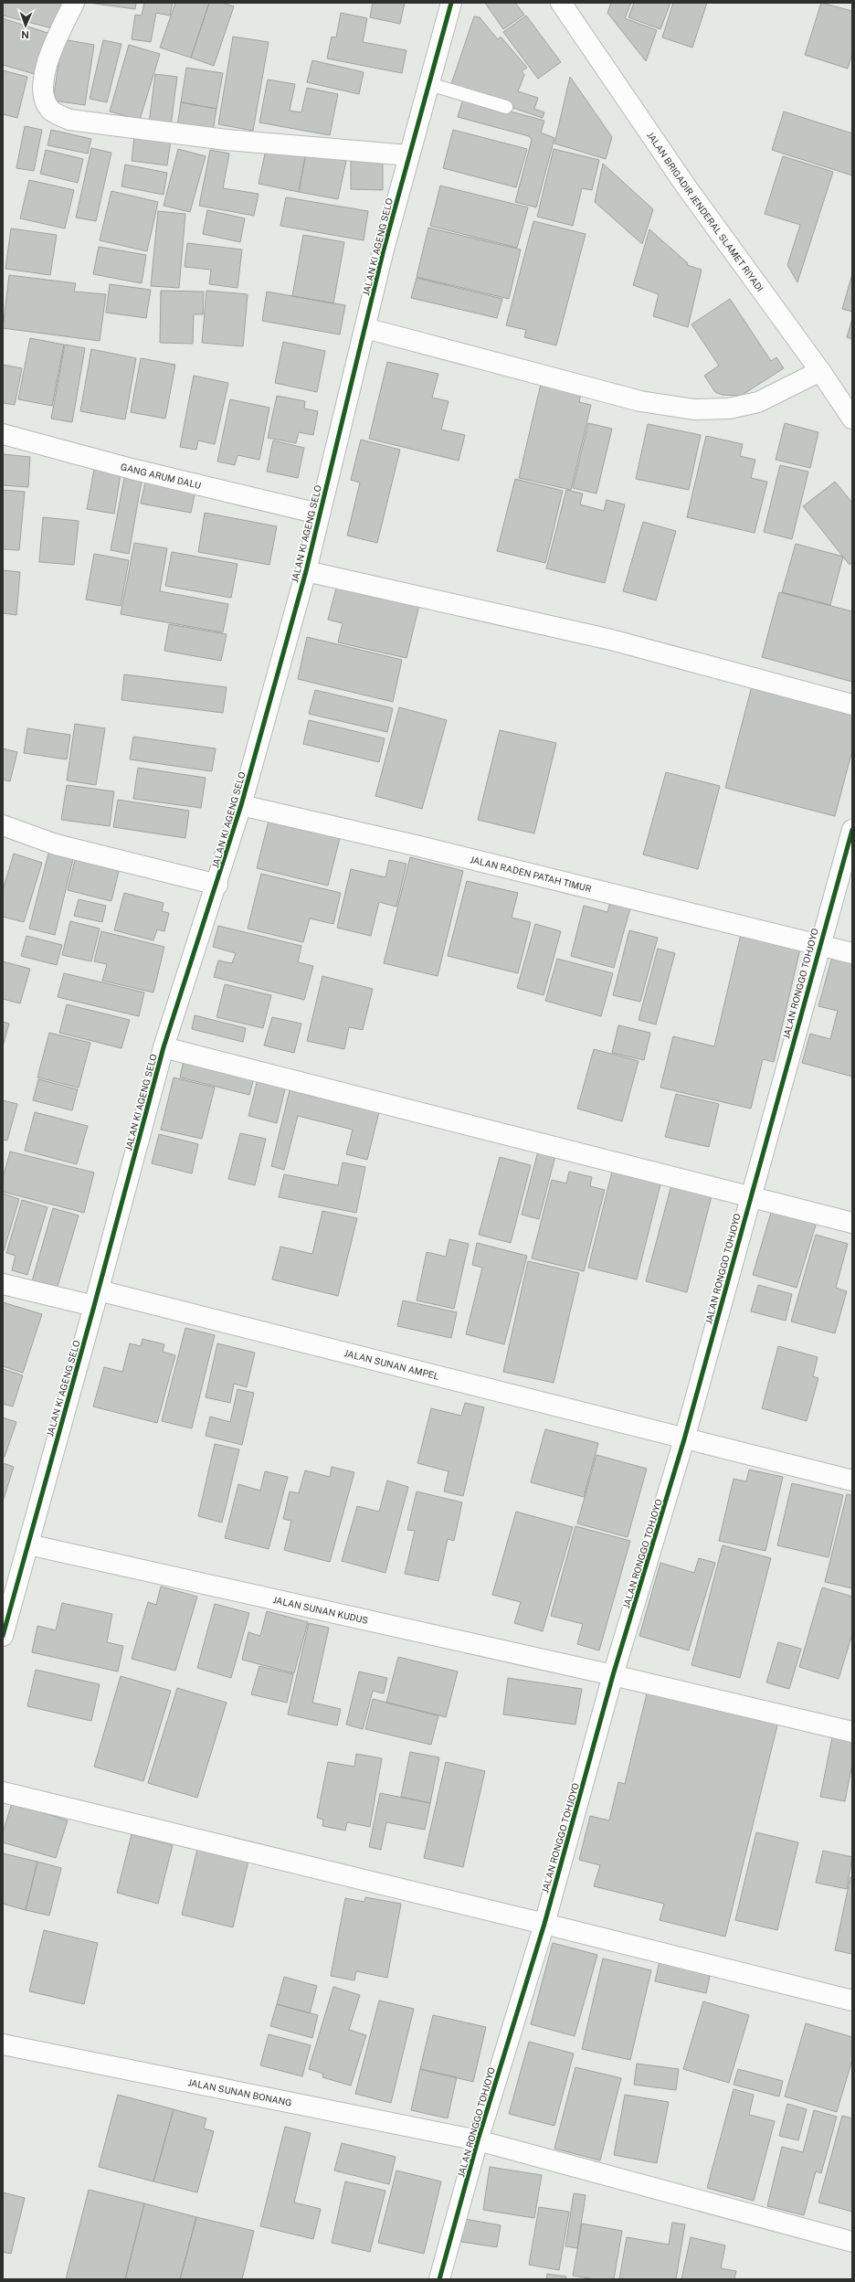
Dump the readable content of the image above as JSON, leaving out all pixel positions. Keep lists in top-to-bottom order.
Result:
{
  "streets": {
    "street": [
      "JALAN BRIGADIR JENDERAL SLAMET RIYADI",
      "JALAN KI AGENG SELO",
      "GANG ARUM DALU",
      "JALAN RADEN PATAH TIMUR",
      "JALAN RONGGO TOHJOYO",
      "JALAN SUNAN AMPEL",
      "JALAN SUNAN KUDUS",
      "JALAN SUNAN BONANG"
    ]
  },
  "crossings": [
    ["JALAN KI AGENG SELO", "GANG ARUM DALU"],
    ["JALAN KI AGENG SELO", "JALAN RADEN PATAH TIMUR"],
    ["JALAN KI AGENG SELO", "JALAN SUNAN AMPEL"],
    ["JALAN KI AGENG SELO", "JALAN SUNAN KUDUS"],
    ["JALAN RADEN PATAH TIMUR", "JALAN RONGGO TOHJOYO"],
    ["JALAN RONGGO TOHJOYO", "JALAN SUNAN AMPEL"],
    ["JALAN RONGGO TOHJOYO", "JALAN SUNAN KUDUS"],
    ["JALAN RONGGO TOHJOYO", "JALAN SUNAN BONANG"]
  ],
  "north": "bottom"
}
